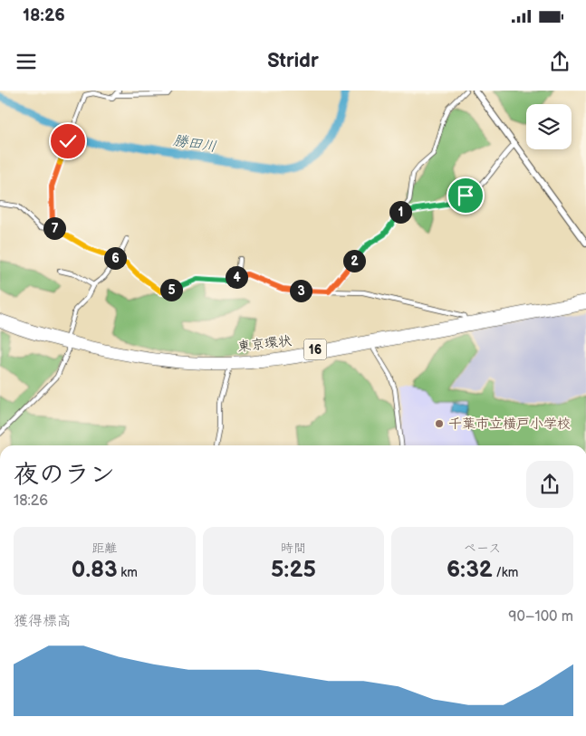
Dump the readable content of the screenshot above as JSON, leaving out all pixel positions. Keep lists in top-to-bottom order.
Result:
{
  "streets": {
    "highway": ["東京環状", "16"]
  },
  "water": ["勝田川"],
  "places": ["千葉市立横戸小学校"],
  "page": {
    "status": "18:26",
    "header": "Stridr",
    "pins": [
      "1",
      "7",
      "6",
      "2",
      "4",
      "5",
      "3"
    ],
    "heading": ["夜のラン", "18:26"],
    "stats": [
      ["距離", "0.83 km"],
      ["時間", "5:25"],
      ["ペース", "6:32 /km"]
    ],
    "chart": ["獲得標高", "90–100 m"]
  }
}
